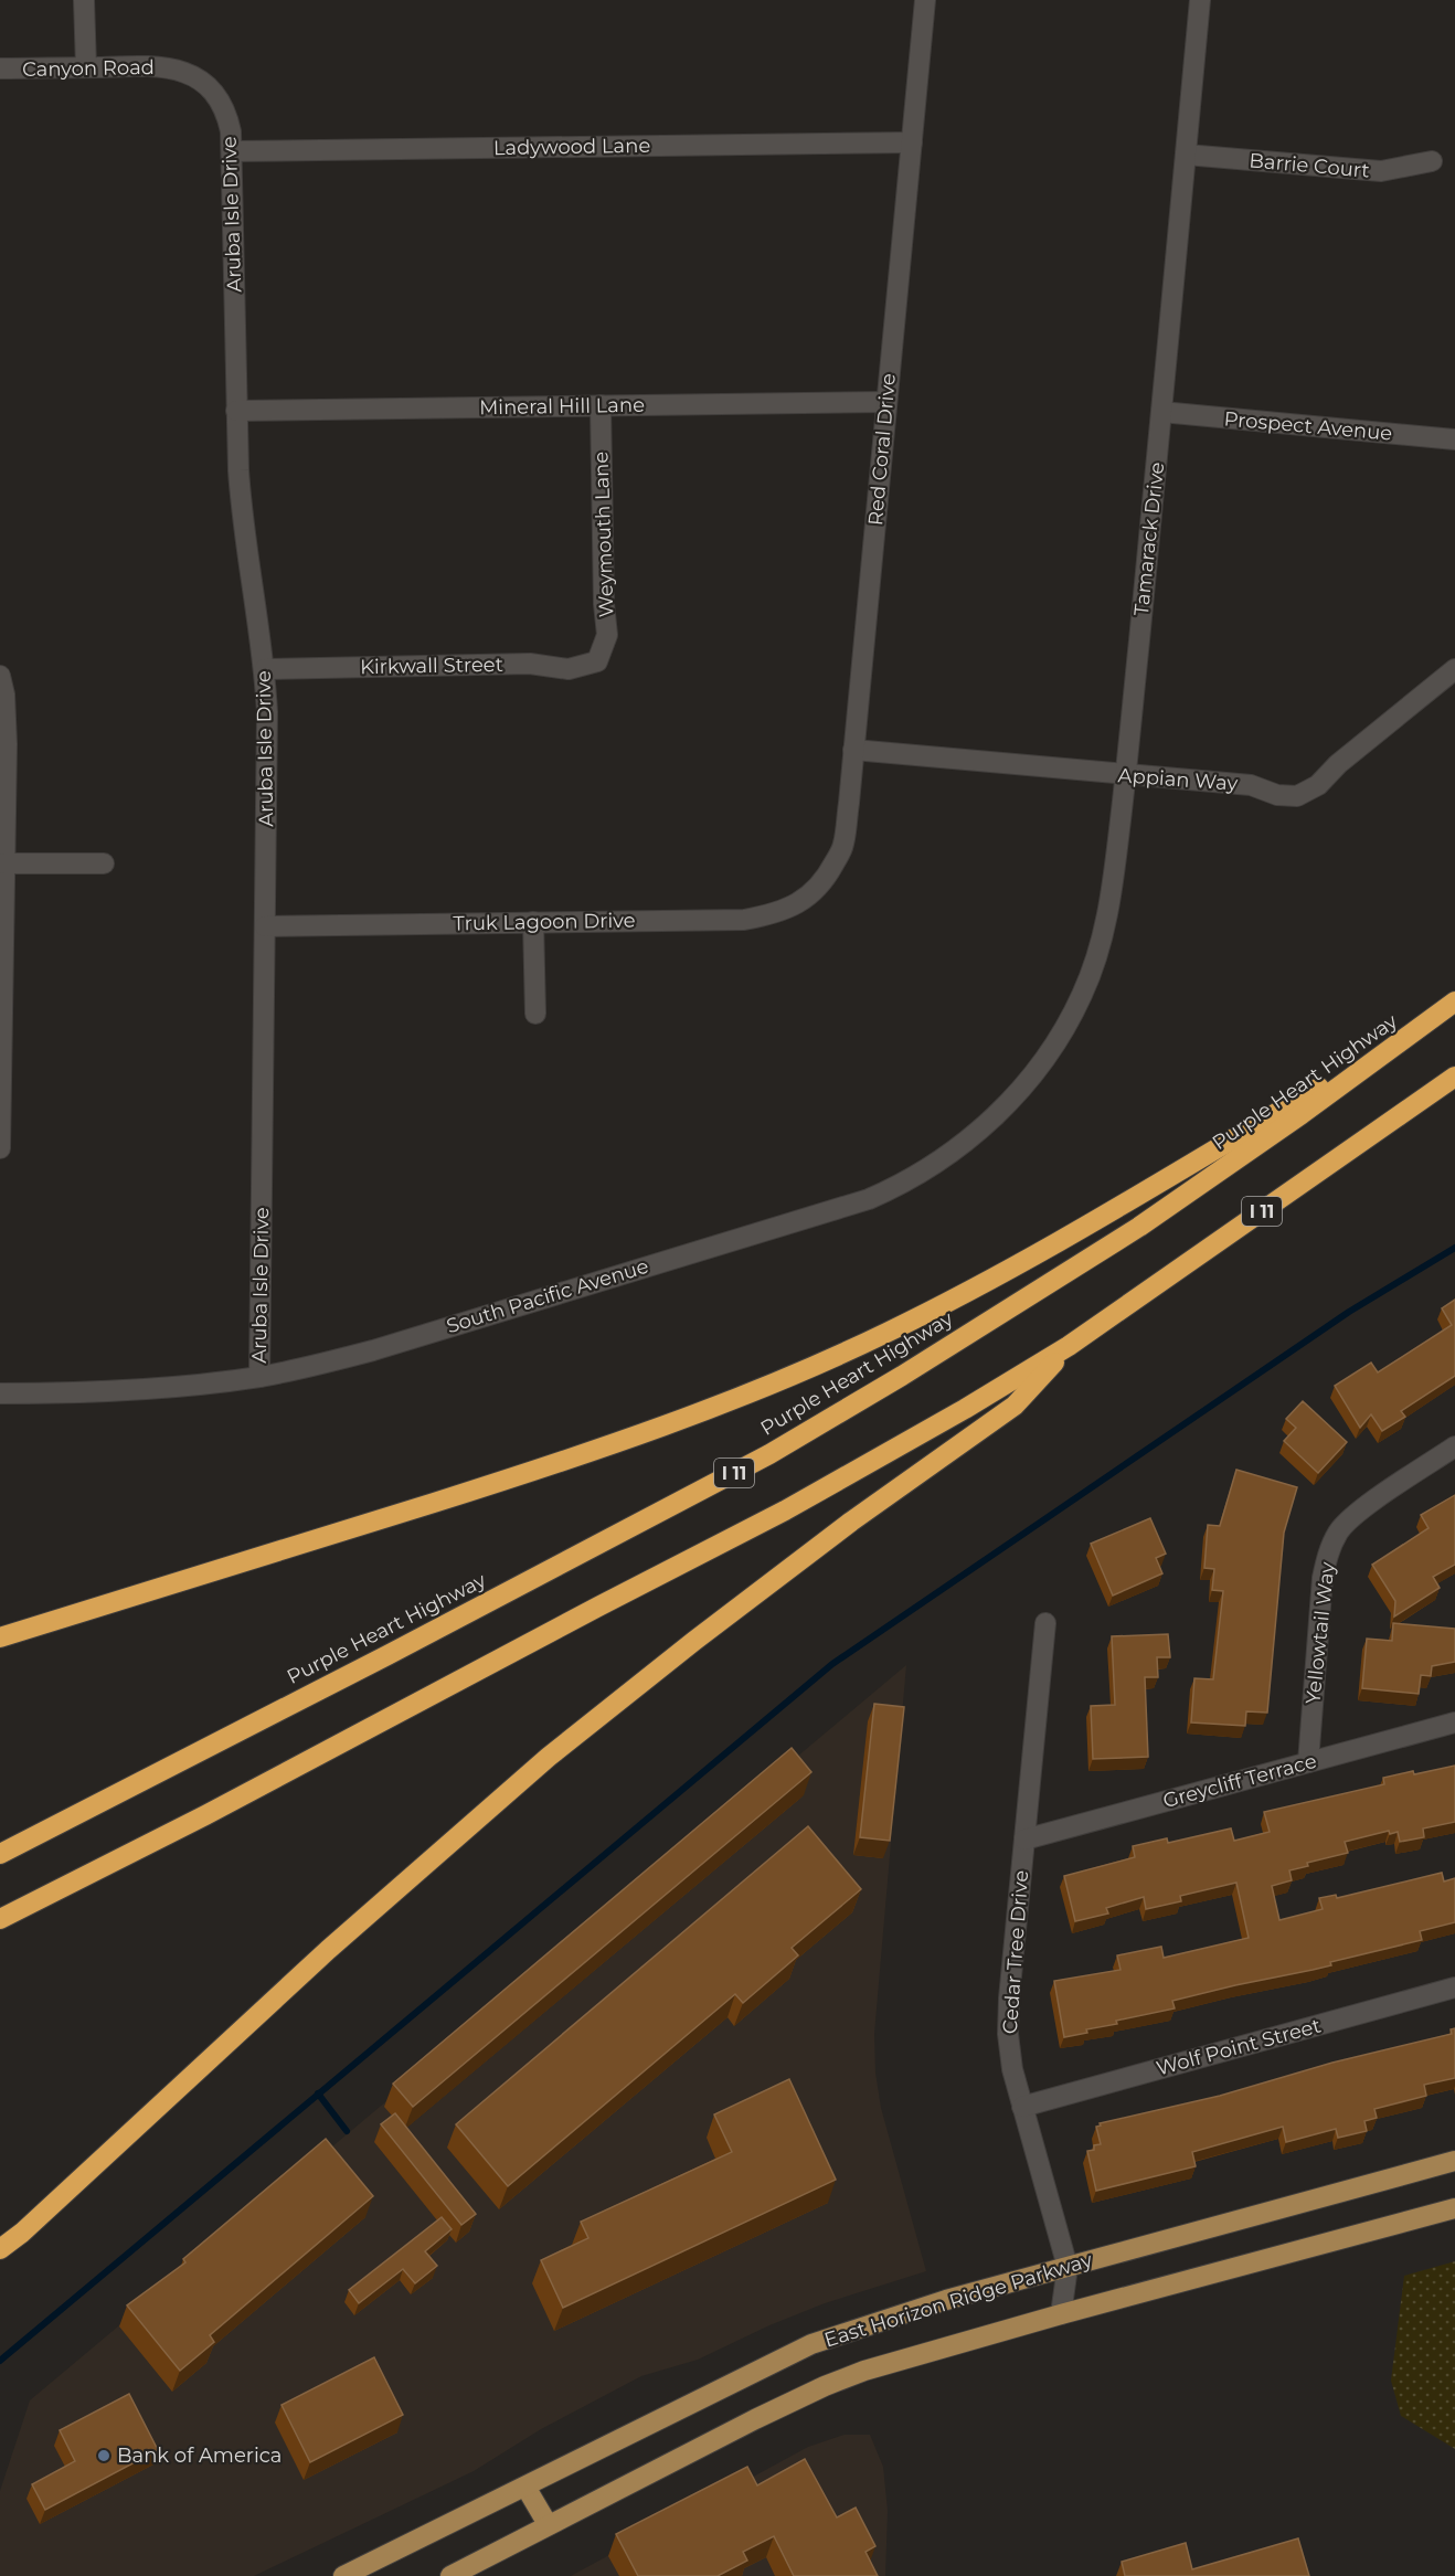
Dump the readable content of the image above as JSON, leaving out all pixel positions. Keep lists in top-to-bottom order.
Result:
{
  "streets": {
    "highway": ["Purple Heart Highway", "I 11"],
    "main road": ["East Horizon Ridge Parkway"],
    "street": [
      "Canyon Road",
      "Ladywood Lane",
      "Barrie Court",
      "Aruba Isle Drive",
      "Mineral Hill Lane",
      "Prospect Avenue",
      "Red Coral Drive",
      "Weymouth Lane",
      "Tamarack Drive",
      "Kirkwall Street",
      "Appian Way",
      "Truk Lagoon Drive",
      "South Pacific Avenue",
      "Yellowtail Way",
      "Greycliff Terrace",
      "Cedar Tree Drive",
      "Wolf Point Street"
    ]
  },
  "crossings": [
    ["Canyon Road", "Aruba Isle Drive"],
    ["Ladywood Lane", "Aruba Isle Drive"],
    ["Ladywood Lane", "Red Coral Drive"],
    ["Barrie Court", "Tamarack Drive"],
    ["Aruba Isle Drive", "Mineral Hill Lane"],
    ["Aruba Isle Drive", "Kirkwall Street"],
    ["Aruba Isle Drive", "Truk Lagoon Drive"],
    ["Aruba Isle Drive", "South Pacific Avenue"],
    ["Mineral Hill Lane", "Red Coral Drive"],
    ["Mineral Hill Lane", "Weymouth Lane"],
    ["Prospect Avenue", "Tamarack Drive"],
    ["Red Coral Drive", "Appian Way"],
    ["Red Coral Drive", "Truk Lagoon Drive"],
    ["Weymouth Lane", "Kirkwall Street"],
    ["Tamarack Drive", "Appian Way"],
    ["Tamarack Drive", "South Pacific Avenue"],
    ["Yellowtail Way", "Greycliff Terrace"],
    ["Greycliff Terrace", "Cedar Tree Drive"],
    ["Cedar Tree Drive", "Wolf Point Street"],
    ["Cedar Tree Drive", "East Horizon Ridge Parkway"]
  ],
  "places": ["Bank of America"]
}
